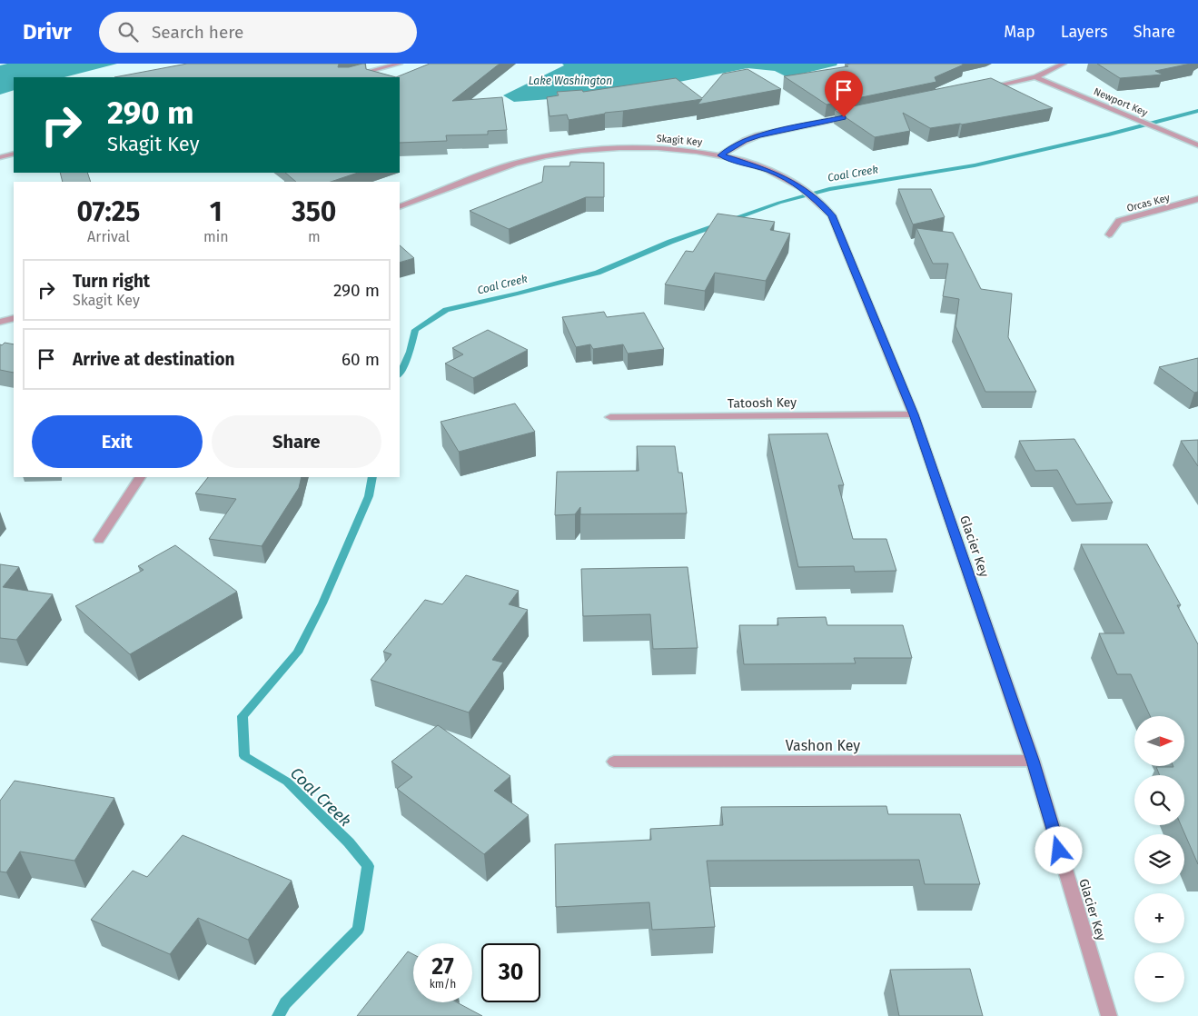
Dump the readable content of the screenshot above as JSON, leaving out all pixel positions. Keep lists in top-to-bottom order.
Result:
{
  "streets": {
    "street": [
      "Newport Key",
      "Skagit Key",
      "Orcas Key",
      "Tatoosh Key",
      "Glacier Key",
      "Vashon Key"
    ]
  },
  "crossings": [
    ["Skagit Key", "Glacier Key"],
    ["Tatoosh Key", "Glacier Key"],
    ["Glacier Key", "Vashon Key"]
  ],
  "water": ["Lake Washington", "Coal Creek"],
  "north": "right",
  "page": {
    "header": "Drivr",
    "search": "Search here",
    "nav": ["Map", "Layers", "Share"],
    "turn": ["290 m", "Skagit Key"],
    "eta": [
      "07:25",
      "Arrival",
      "1",
      "min",
      "350",
      "m"
    ],
    "list": [
      {
        "name": "Turn right",
        "note": "Skagit Key",
        "value": "290 m"
      },
      {
        "name": "Arrive at destination",
        "value": "60 m"
      }
    ],
    "buttons": ["Exit", "Share"],
    "map_buttons": ["+", "−"],
    "speed": "27 km/h",
    "limit": "30"
  }
}
